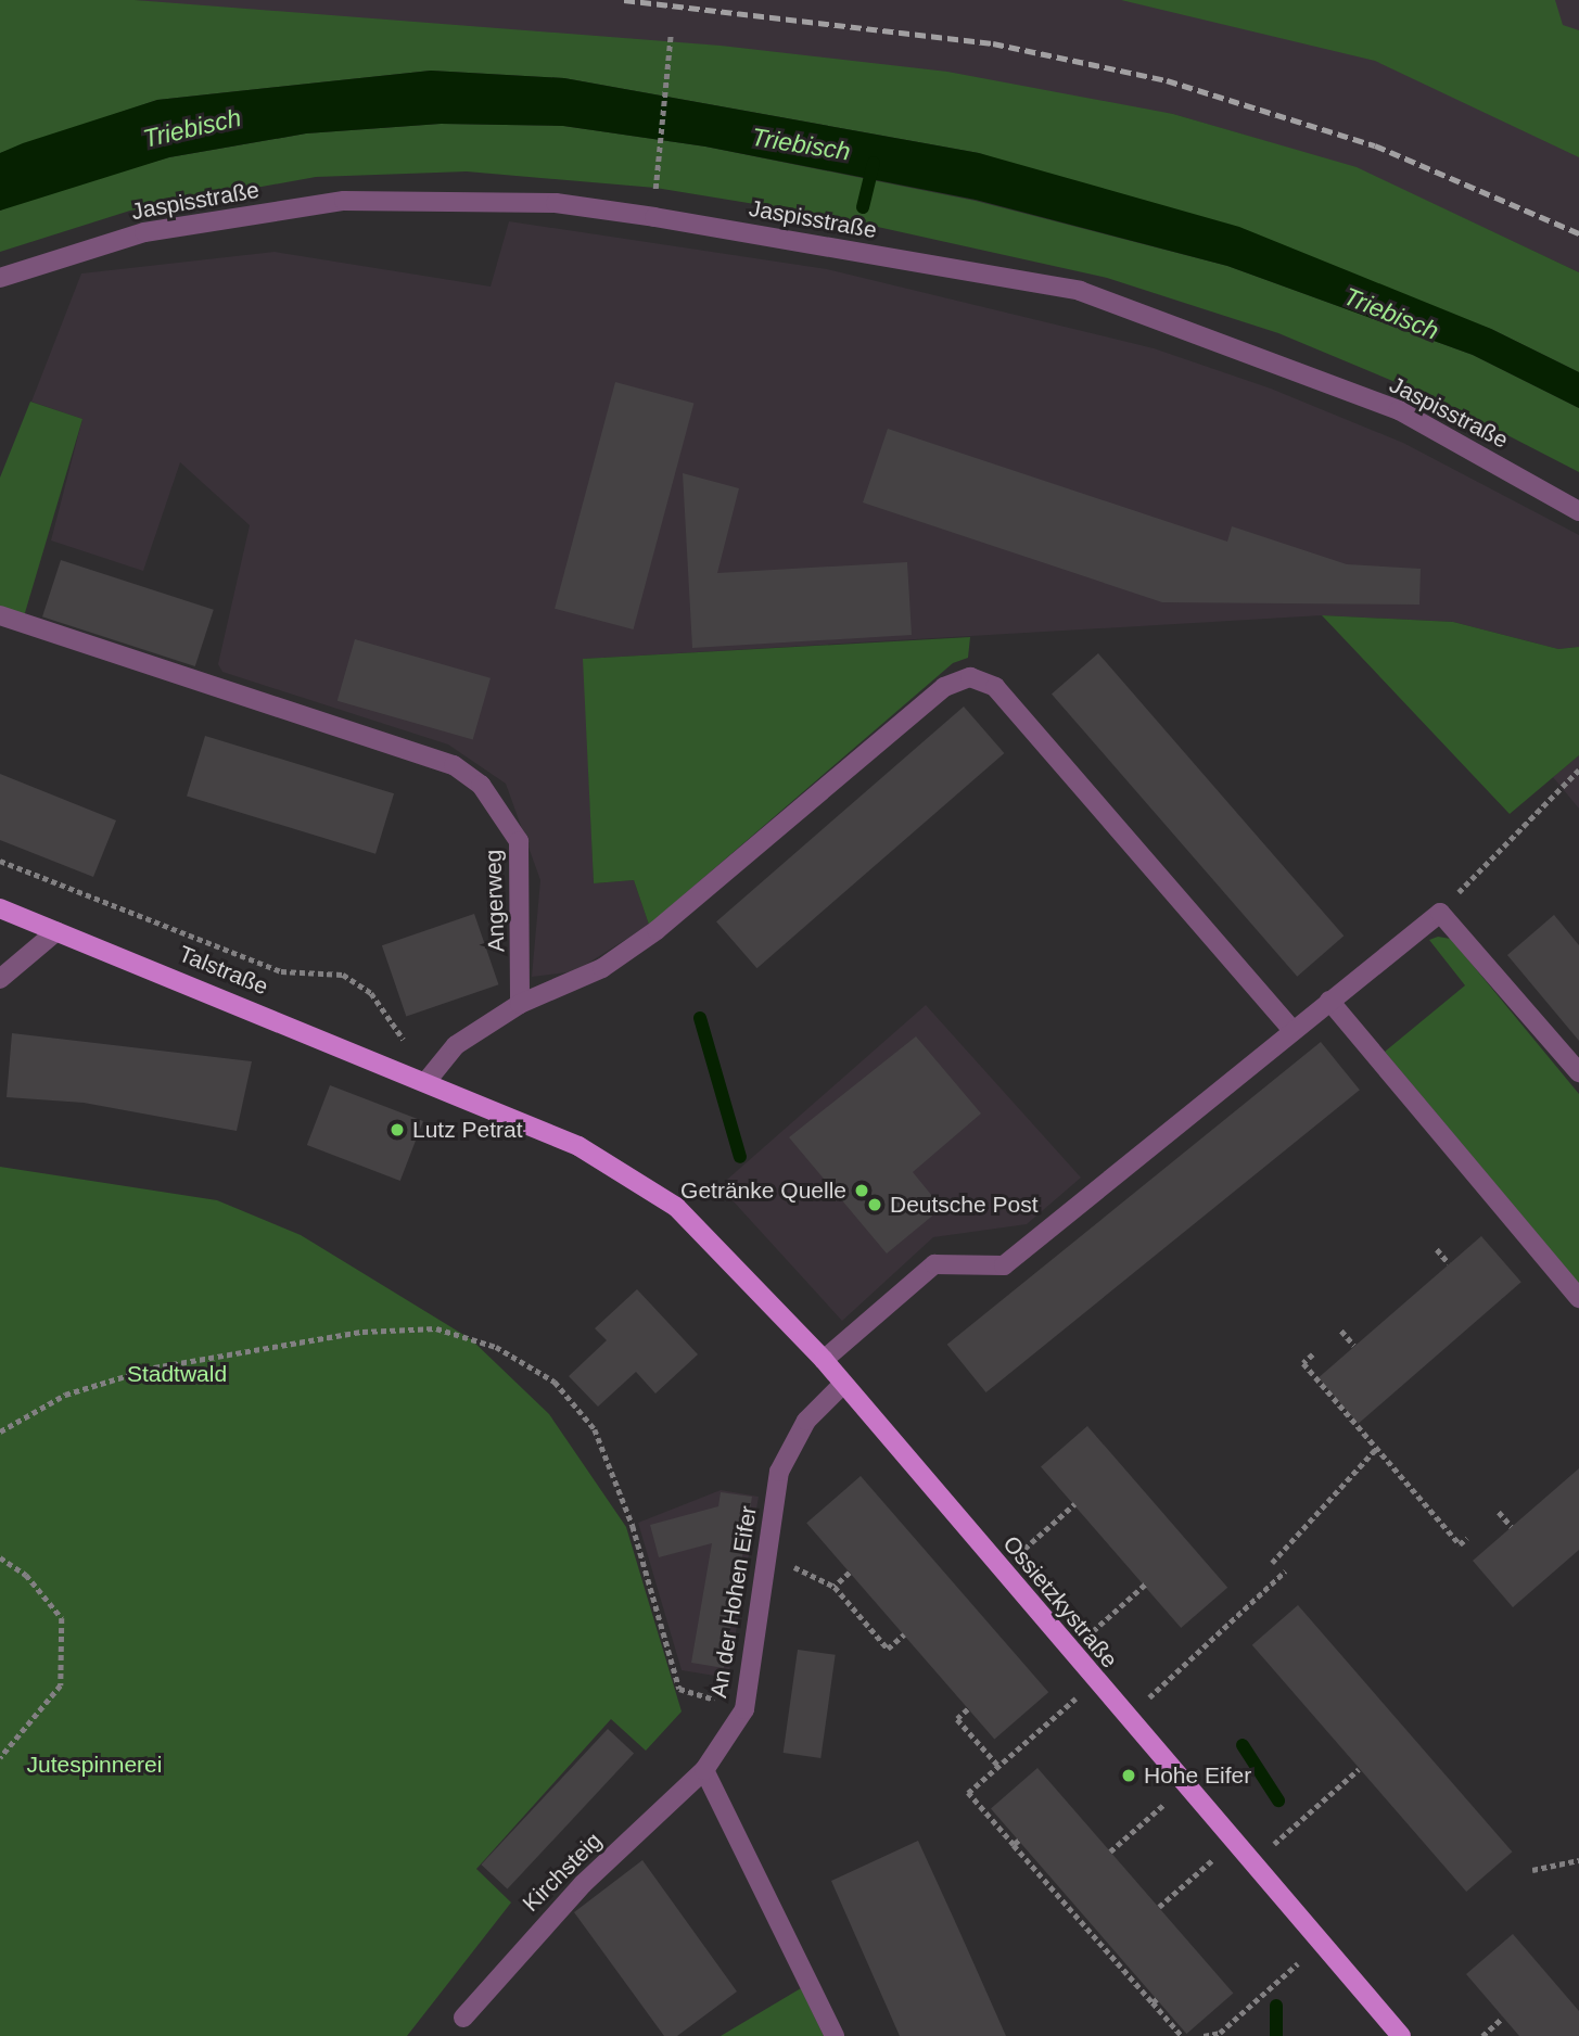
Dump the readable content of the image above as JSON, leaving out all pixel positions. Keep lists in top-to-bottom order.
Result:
{
  "streets": {
    "main road": ["Talstraße", "Ossietzkystraße"],
    "street": [
      "Jaspisstraße",
      "Angerweg",
      "An der Hohen Eifer",
      "Kirchsteig"
    ]
  },
  "crossings": [
    ["Talstraße", "Ossietzkystraße"],
    ["An der Hohen Eifer", "Ossietzkystraße"],
    ["An der Hohen Eifer", "Kirchsteig"]
  ],
  "water": ["Triebisch"],
  "parks": ["Stadtwald", "Jutespinnerei"],
  "places": [
    "Lutz Petrat",
    "Getränke Quelle",
    "Deutsche Post",
    "Hohe Eifer"
  ]
}
